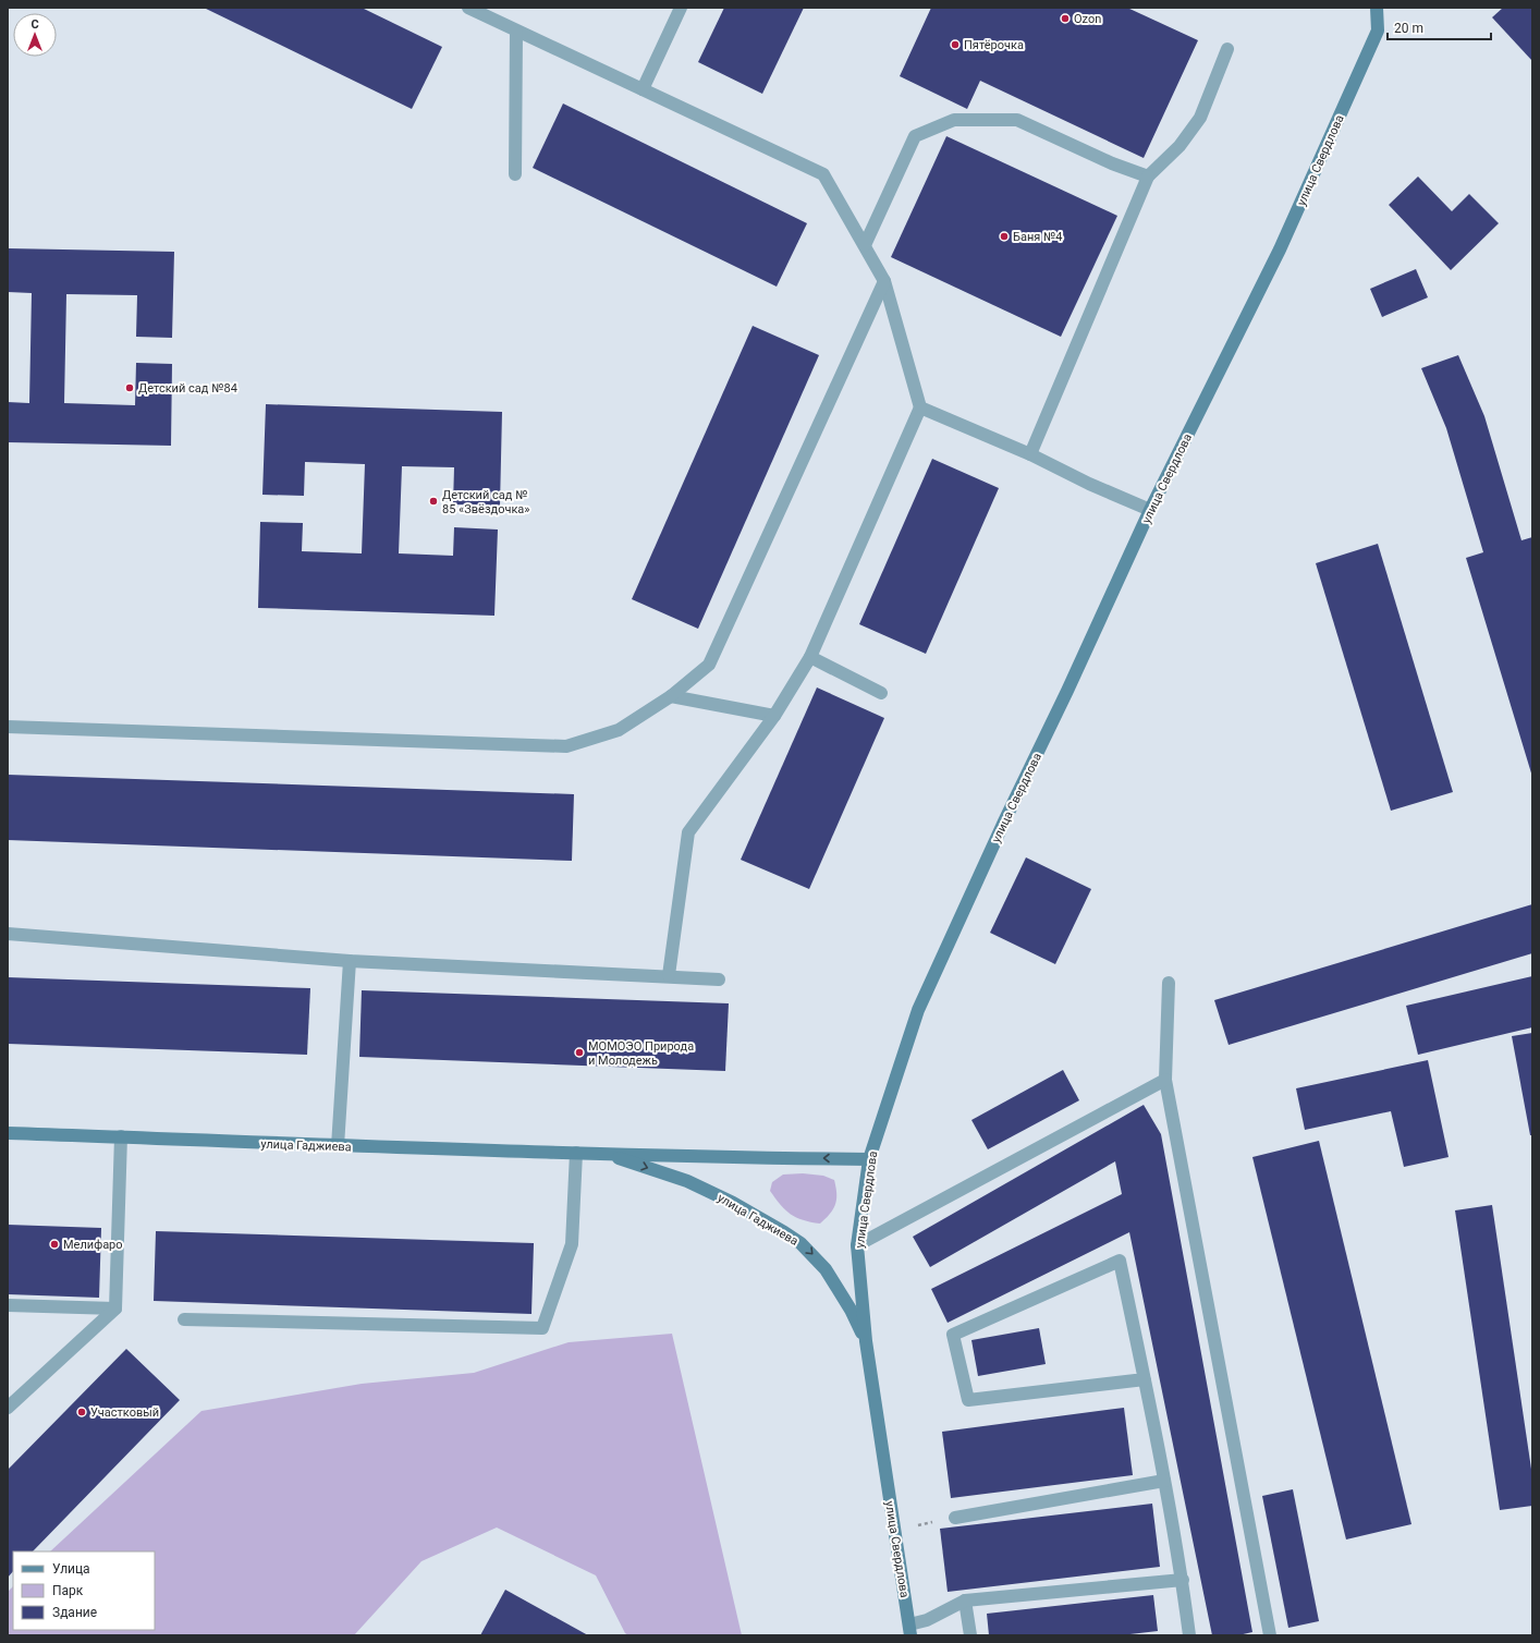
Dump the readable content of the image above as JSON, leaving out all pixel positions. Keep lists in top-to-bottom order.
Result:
{
  "streets": {
    "street": ["улица Свердлова", "улица Гаджиева"]
  },
  "crossings": [
    ["улица Свердлова", "улица Гаджиева"]
  ],
  "places": [
    "Ozon",
    "Пятёрочка",
    "Баня №4",
    "Детский сад №84",
    "Детский сад № 85 «Звёздочка»",
    "МОМОЭО Природа и Молодежь",
    "Мелифаро",
    "Участковый"
  ],
  "legend": ["Улица", "Парк", "Здание"],
  "scale_bar": "20 m",
  "north": "top"
}
